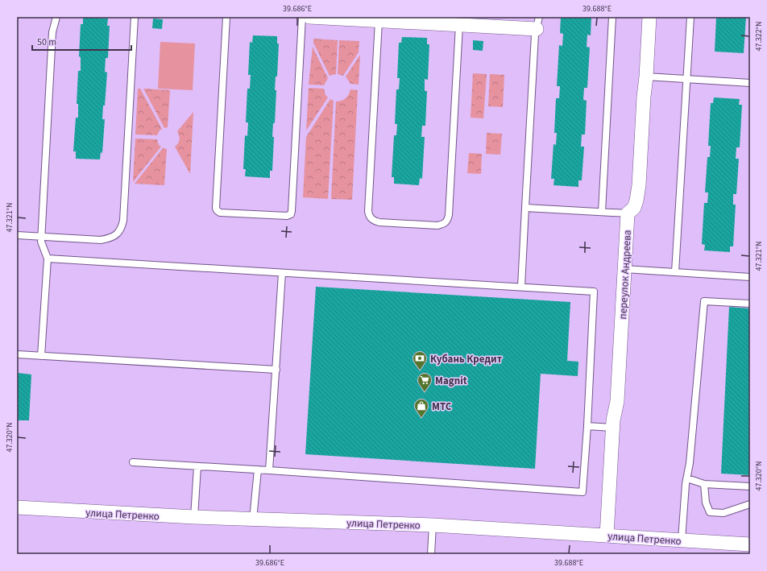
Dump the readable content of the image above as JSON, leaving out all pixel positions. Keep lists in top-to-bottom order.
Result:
{
  "streets": {
    "street": ["переулок Андреева", "улица Петренко"]
  },
  "crossings": [
    ["переулок Андреева", "улица Петренко"]
  ],
  "places": {
    "bank": ["Кубань Кредит"],
    "supermarket": ["Magnit"],
    "shop": ["МТС"]
  },
  "scale_bar": "50 m",
  "coordinates": [
    "39.686°E",
    "39.688°E",
    "47.322°N",
    "47.321°N",
    "47.320°N"
  ]
}
